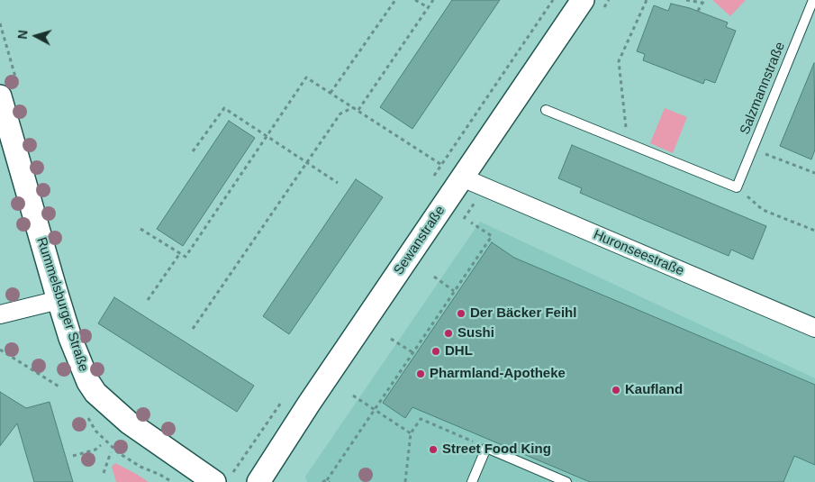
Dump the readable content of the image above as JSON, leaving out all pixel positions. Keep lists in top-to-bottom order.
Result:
{
  "streets": {
    "street": ["Sewanstraße", "Huronseestraße", "Rummelsburger Straße"],
    "lane": ["Salzmannstraße"]
  },
  "crossings": [
    ["Sewanstraße", "Huronseestraße"]
  ],
  "places": [
    "Der Bäcker Feihl",
    "Sushi",
    "DHL",
    "Pharmland-Apotheke",
    "Kaufland",
    "Street Food King"
  ],
  "north": "left"
}
